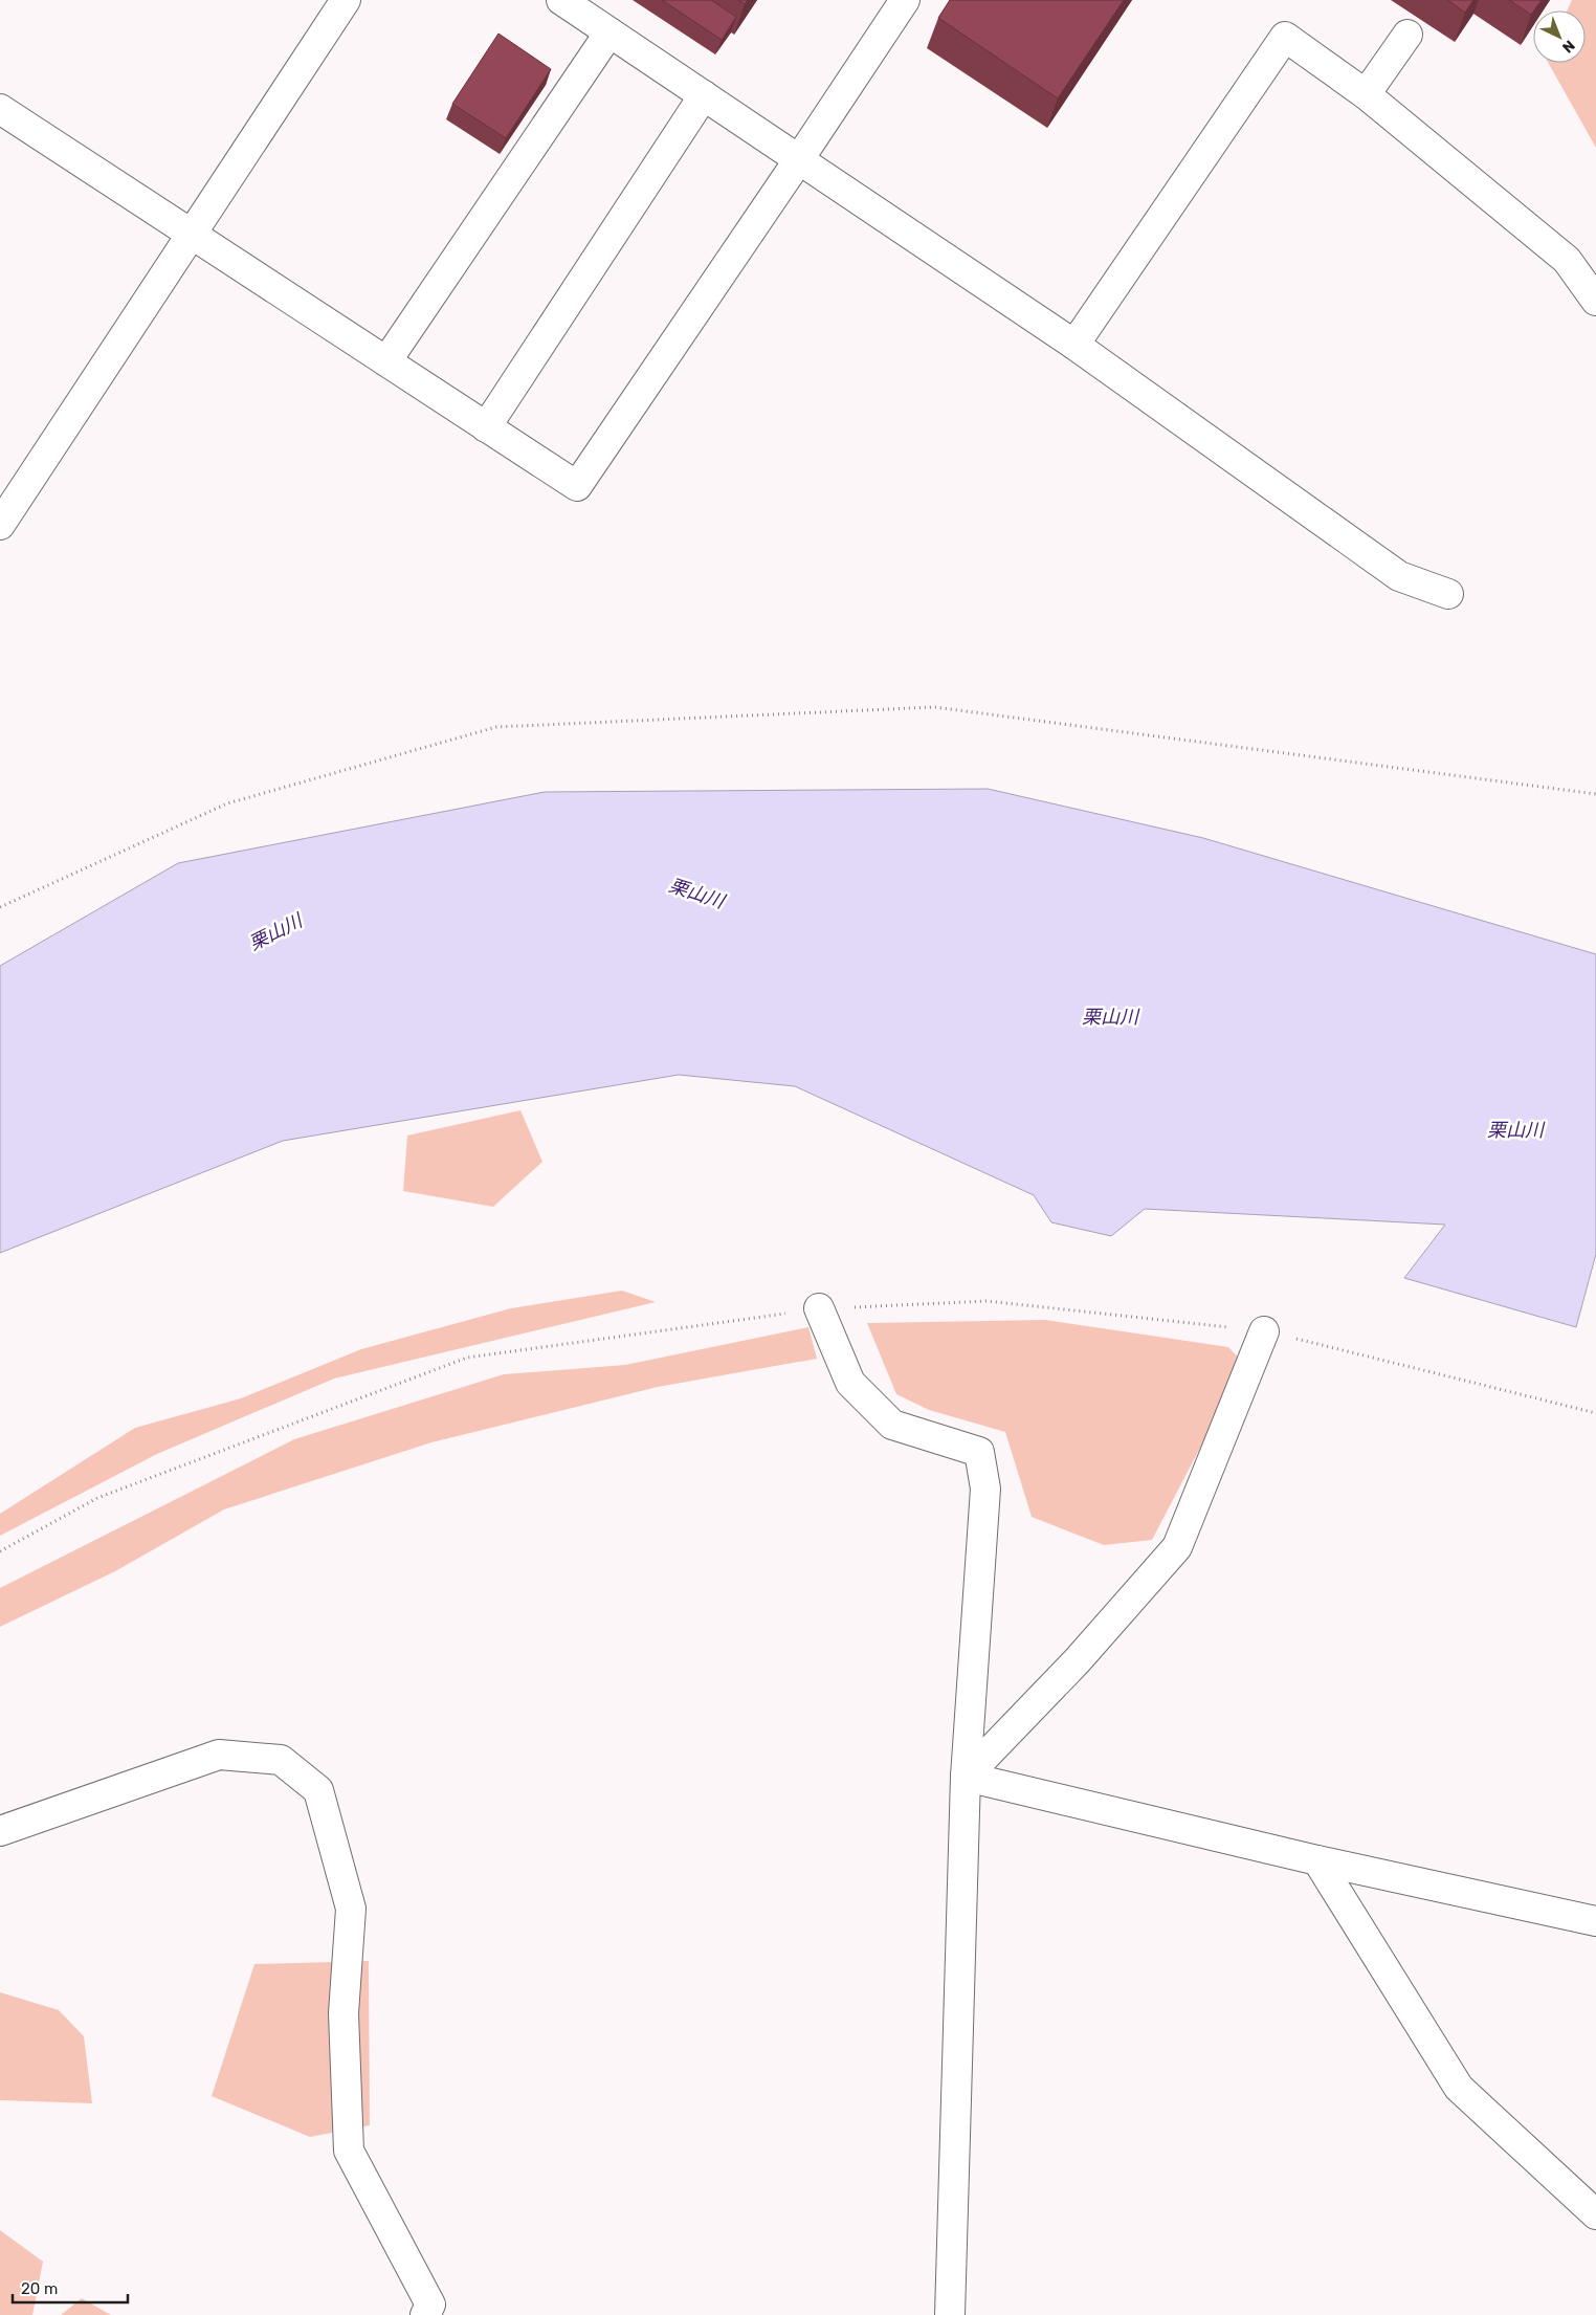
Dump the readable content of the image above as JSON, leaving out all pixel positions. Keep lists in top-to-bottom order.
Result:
{
  "water": ["栗山川"],
  "scale_bar": "20 m",
  "north": "bottom right"
}
